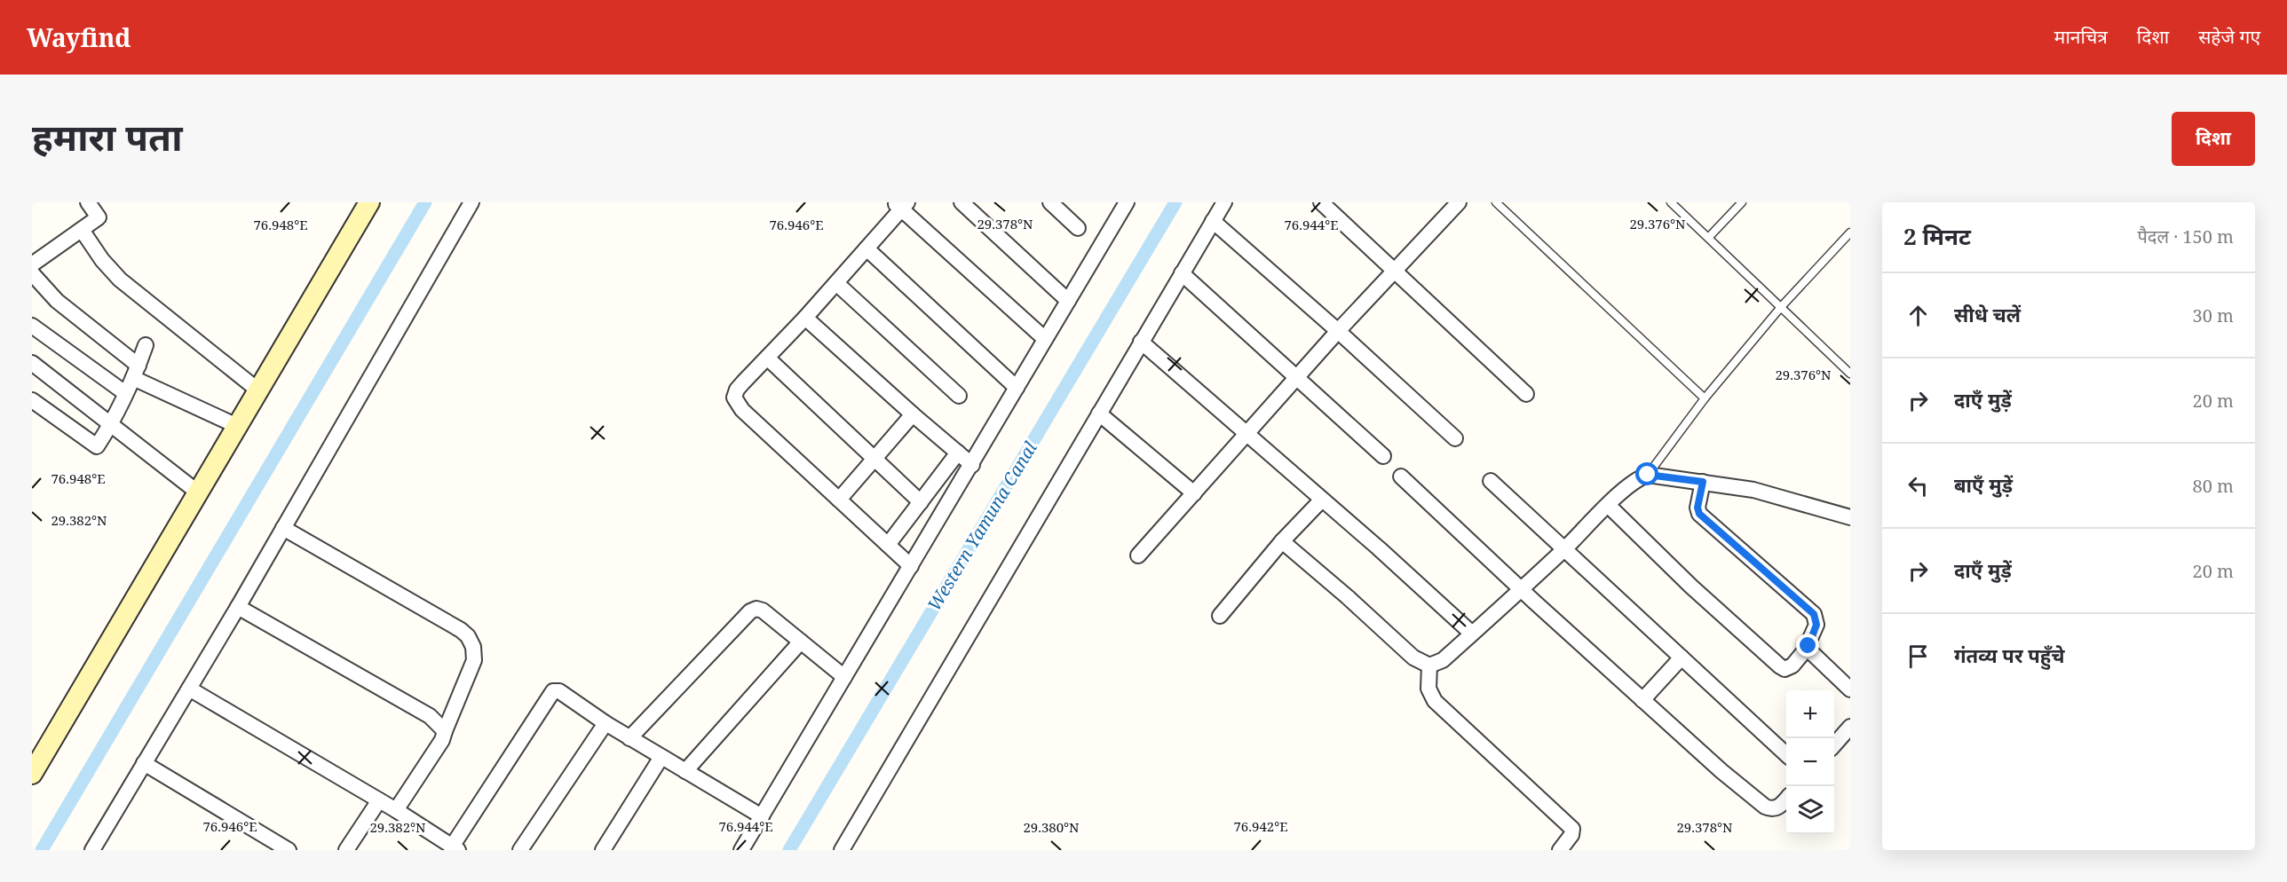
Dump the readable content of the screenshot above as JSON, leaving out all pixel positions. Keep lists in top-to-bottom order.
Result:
{
  "water": ["Western Yamuna Canal"],
  "page": {
    "header": "Wayfind",
    "nav": ["मानचित्र", "दिशा", "सहेजे गए"],
    "title": "हमारा पता",
    "buttons": "दिशा",
    "heading": ["2 मिनट", "पैदल · 150 m"],
    "list": [
      ["सीधे चलें", "30 m"],
      ["दाएँ मुड़ें", "20 m"],
      ["बाएँ मुड़ें", "80 m"],
      ["दाएँ मुड़ें", "20 m"],
      "गंतव्य पर पहुँचे"
    ],
    "map_buttons": ["+", "−"]
  },
  "coordinates": [
    "29.378°N",
    "29.376°N",
    "76.948°E",
    "76.946°E",
    "76.944°E",
    "29.382°N",
    "76.942°E",
    "29.380°N"
  ]
}
